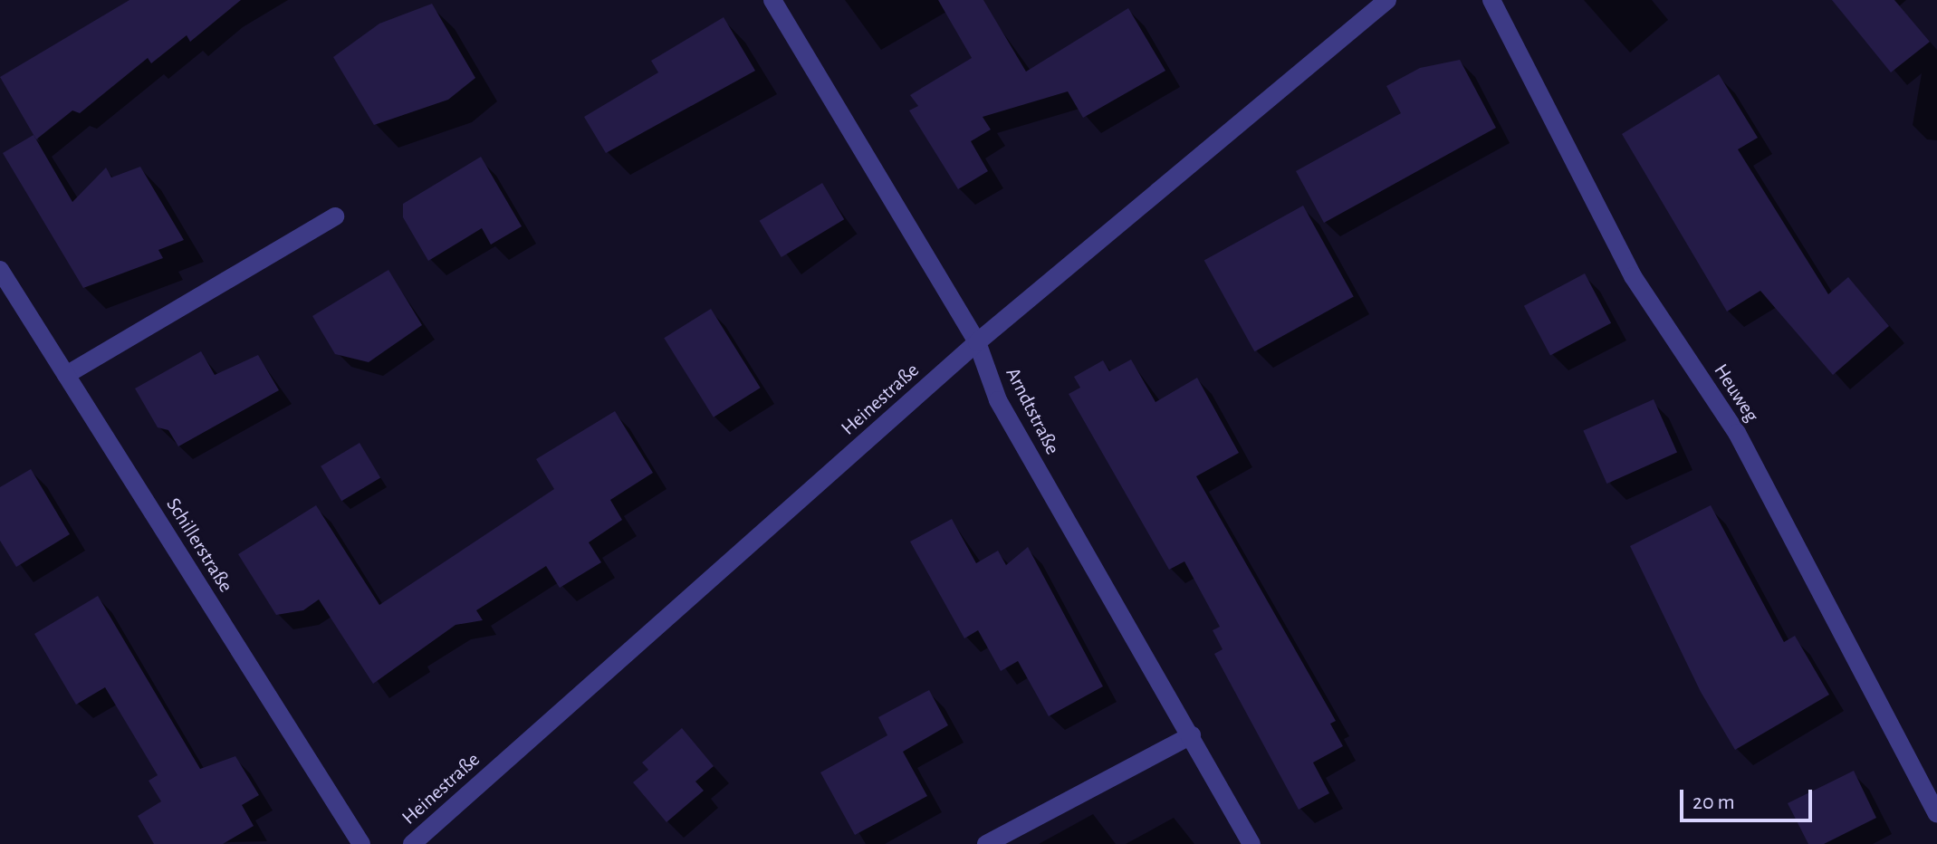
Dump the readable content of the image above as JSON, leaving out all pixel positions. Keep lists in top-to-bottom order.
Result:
{
  "streets": {
    "street": [
      "Heuweg",
      "Heinestraße",
      "Arndtstraße",
      "Schillerstraße"
    ]
  },
  "crossings": [
    ["Heinestraße", "Arndtstraße"]
  ],
  "scale_bar": "20 m"
}
